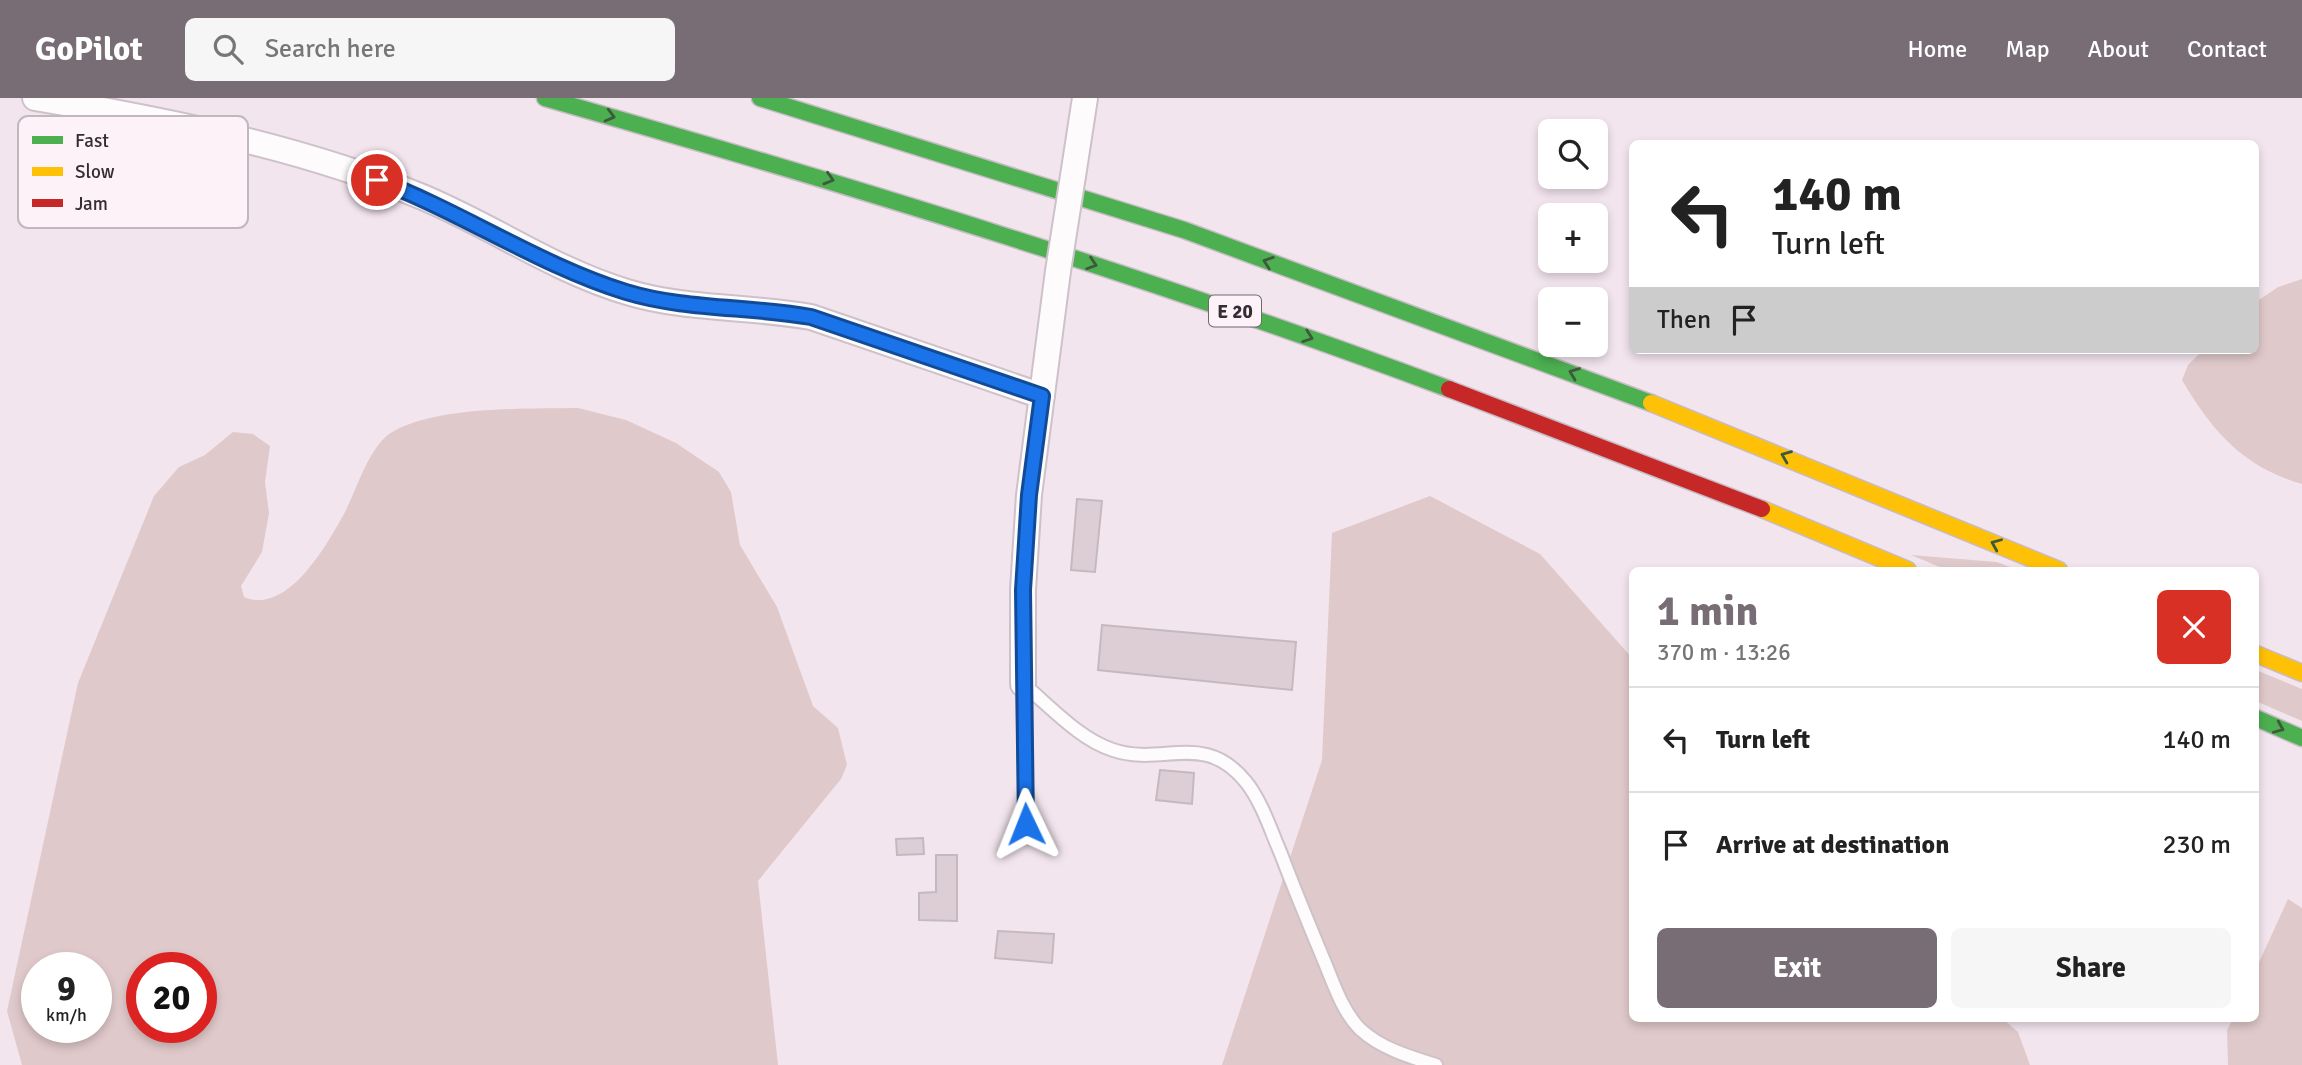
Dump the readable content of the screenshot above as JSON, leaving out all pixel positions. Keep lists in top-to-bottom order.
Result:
{
  "streets": {
    "highway": ["E 20"]
  },
  "legend": ["Fast", "Slow", "Jam"],
  "page": {
    "header": "GoPilot",
    "search": "Search here",
    "nav": [
      "Home",
      "Map",
      "About",
      "Contact"
    ],
    "map_buttons": ["+", "−"],
    "turn": ["140 m", "Turn left"],
    "then": "Then",
    "heading": ["1 min", "370 m · 13:26"],
    "list": [
      {
        "name": "Turn left",
        "value": "140 m"
      },
      {
        "name": "Arrive at destination",
        "value": "230 m"
      }
    ],
    "buttons": ["Exit", "Share"],
    "speed": "9 km/h",
    "limit": "20"
  }
}
